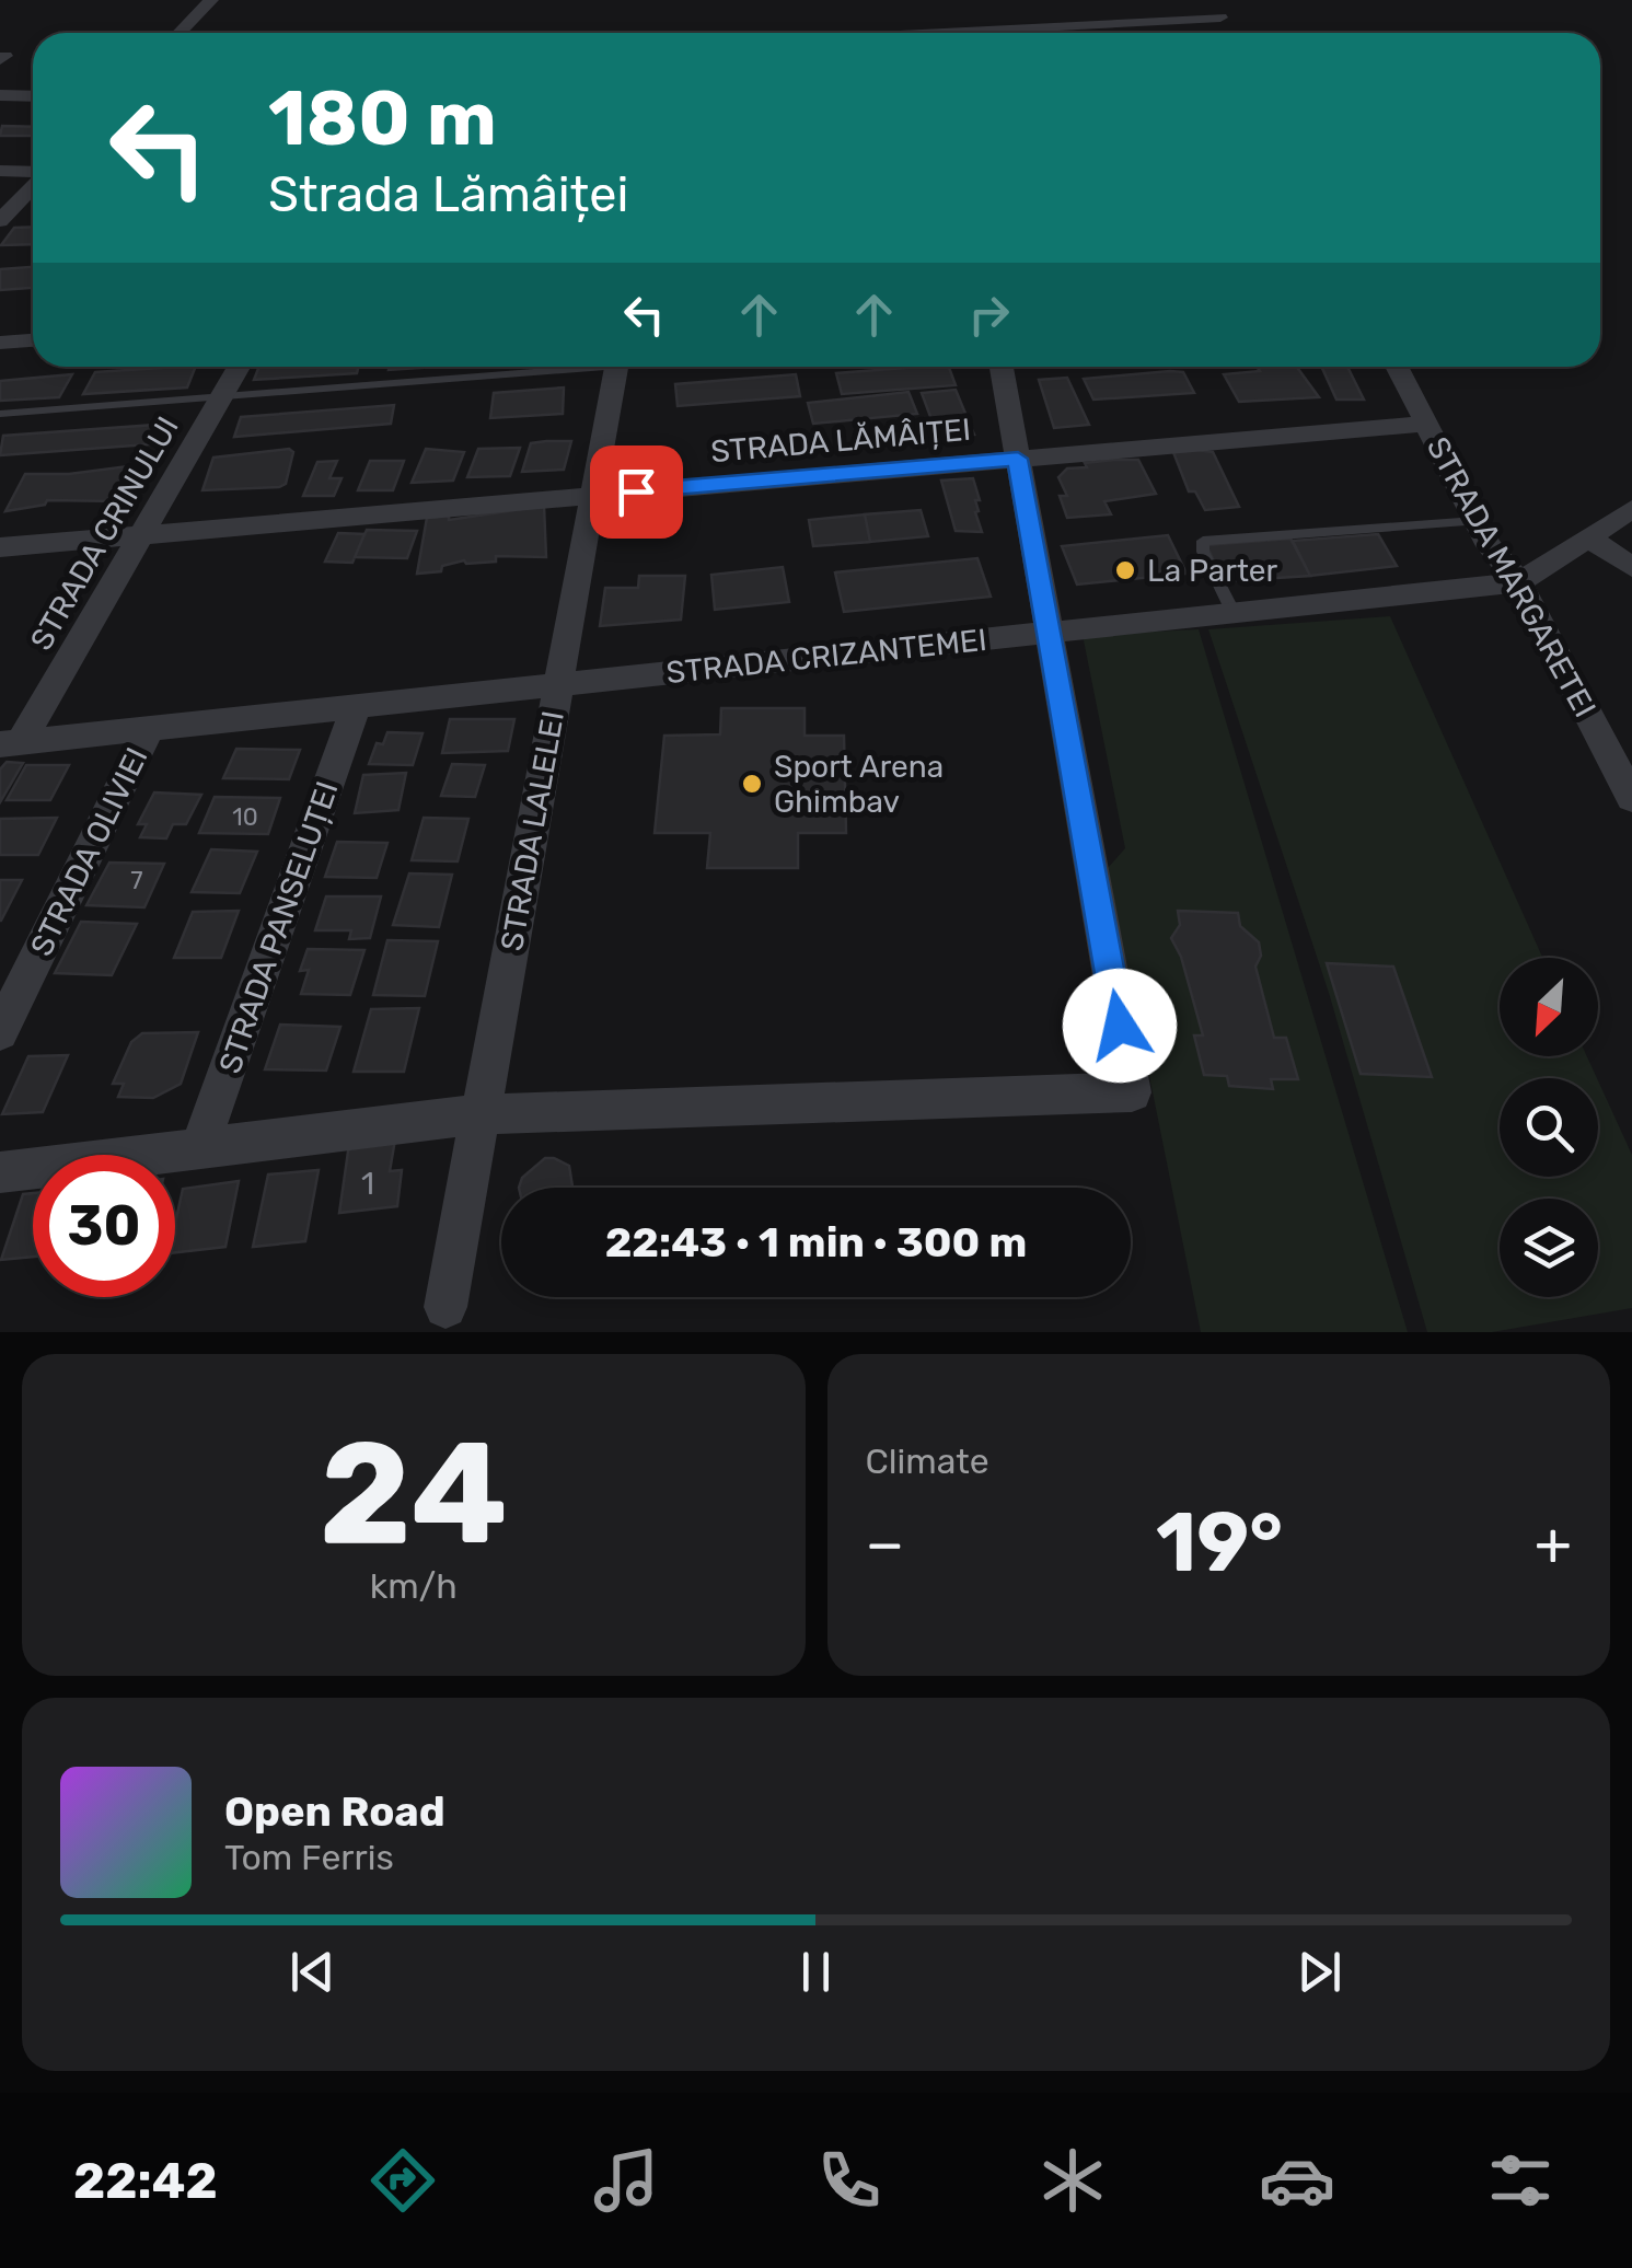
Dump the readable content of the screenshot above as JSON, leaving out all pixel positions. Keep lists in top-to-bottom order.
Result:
{
  "streets": {
    "street": [
      "STRADA LĂMÂIȚEI",
      "STRADA CRINULUI",
      "STRADA MARGARETEI",
      "STRADA CRIZANTEMEI",
      "STRADA LALELEI",
      "STRADA OLIVIEI",
      "STRADA PANSELUȚEI"
    ]
  },
  "crossings": [
    ["STRADA LĂMÂIȚEI", "STRADA CRINULUI"],
    ["STRADA LĂMÂIȚEI", "STRADA MARGARETEI"],
    ["STRADA LĂMÂIȚEI", "STRADA LALELEI"],
    ["STRADA CRINULUI", "STRADA CRIZANTEMEI"],
    ["STRADA MARGARETEI", "STRADA CRIZANTEMEI"],
    ["STRADA CRIZANTEMEI", "STRADA LALELEI"],
    ["STRADA CRIZANTEMEI", "STRADA OLIVIEI"],
    ["STRADA CRIZANTEMEI", "STRADA PANSELUȚEI"]
  ],
  "places": ["La Parter", "Sport Arena Ghimbav"],
  "house_numbers": ["10", "7", "1"],
  "north": "bottom left",
  "page": {
    "turn": ["180 m", "Strada Lămâiței"],
    "limit": "30",
    "trip": "22:43 · 1 min · 300 m",
    "tile": [
      ["24", "km/h"],
      "Climate"
    ],
    "heat": ["−", "19°", "+"],
    "song": ["Open Road", "Tom Ferris"],
    "tabs": "22:42"
  }
}
